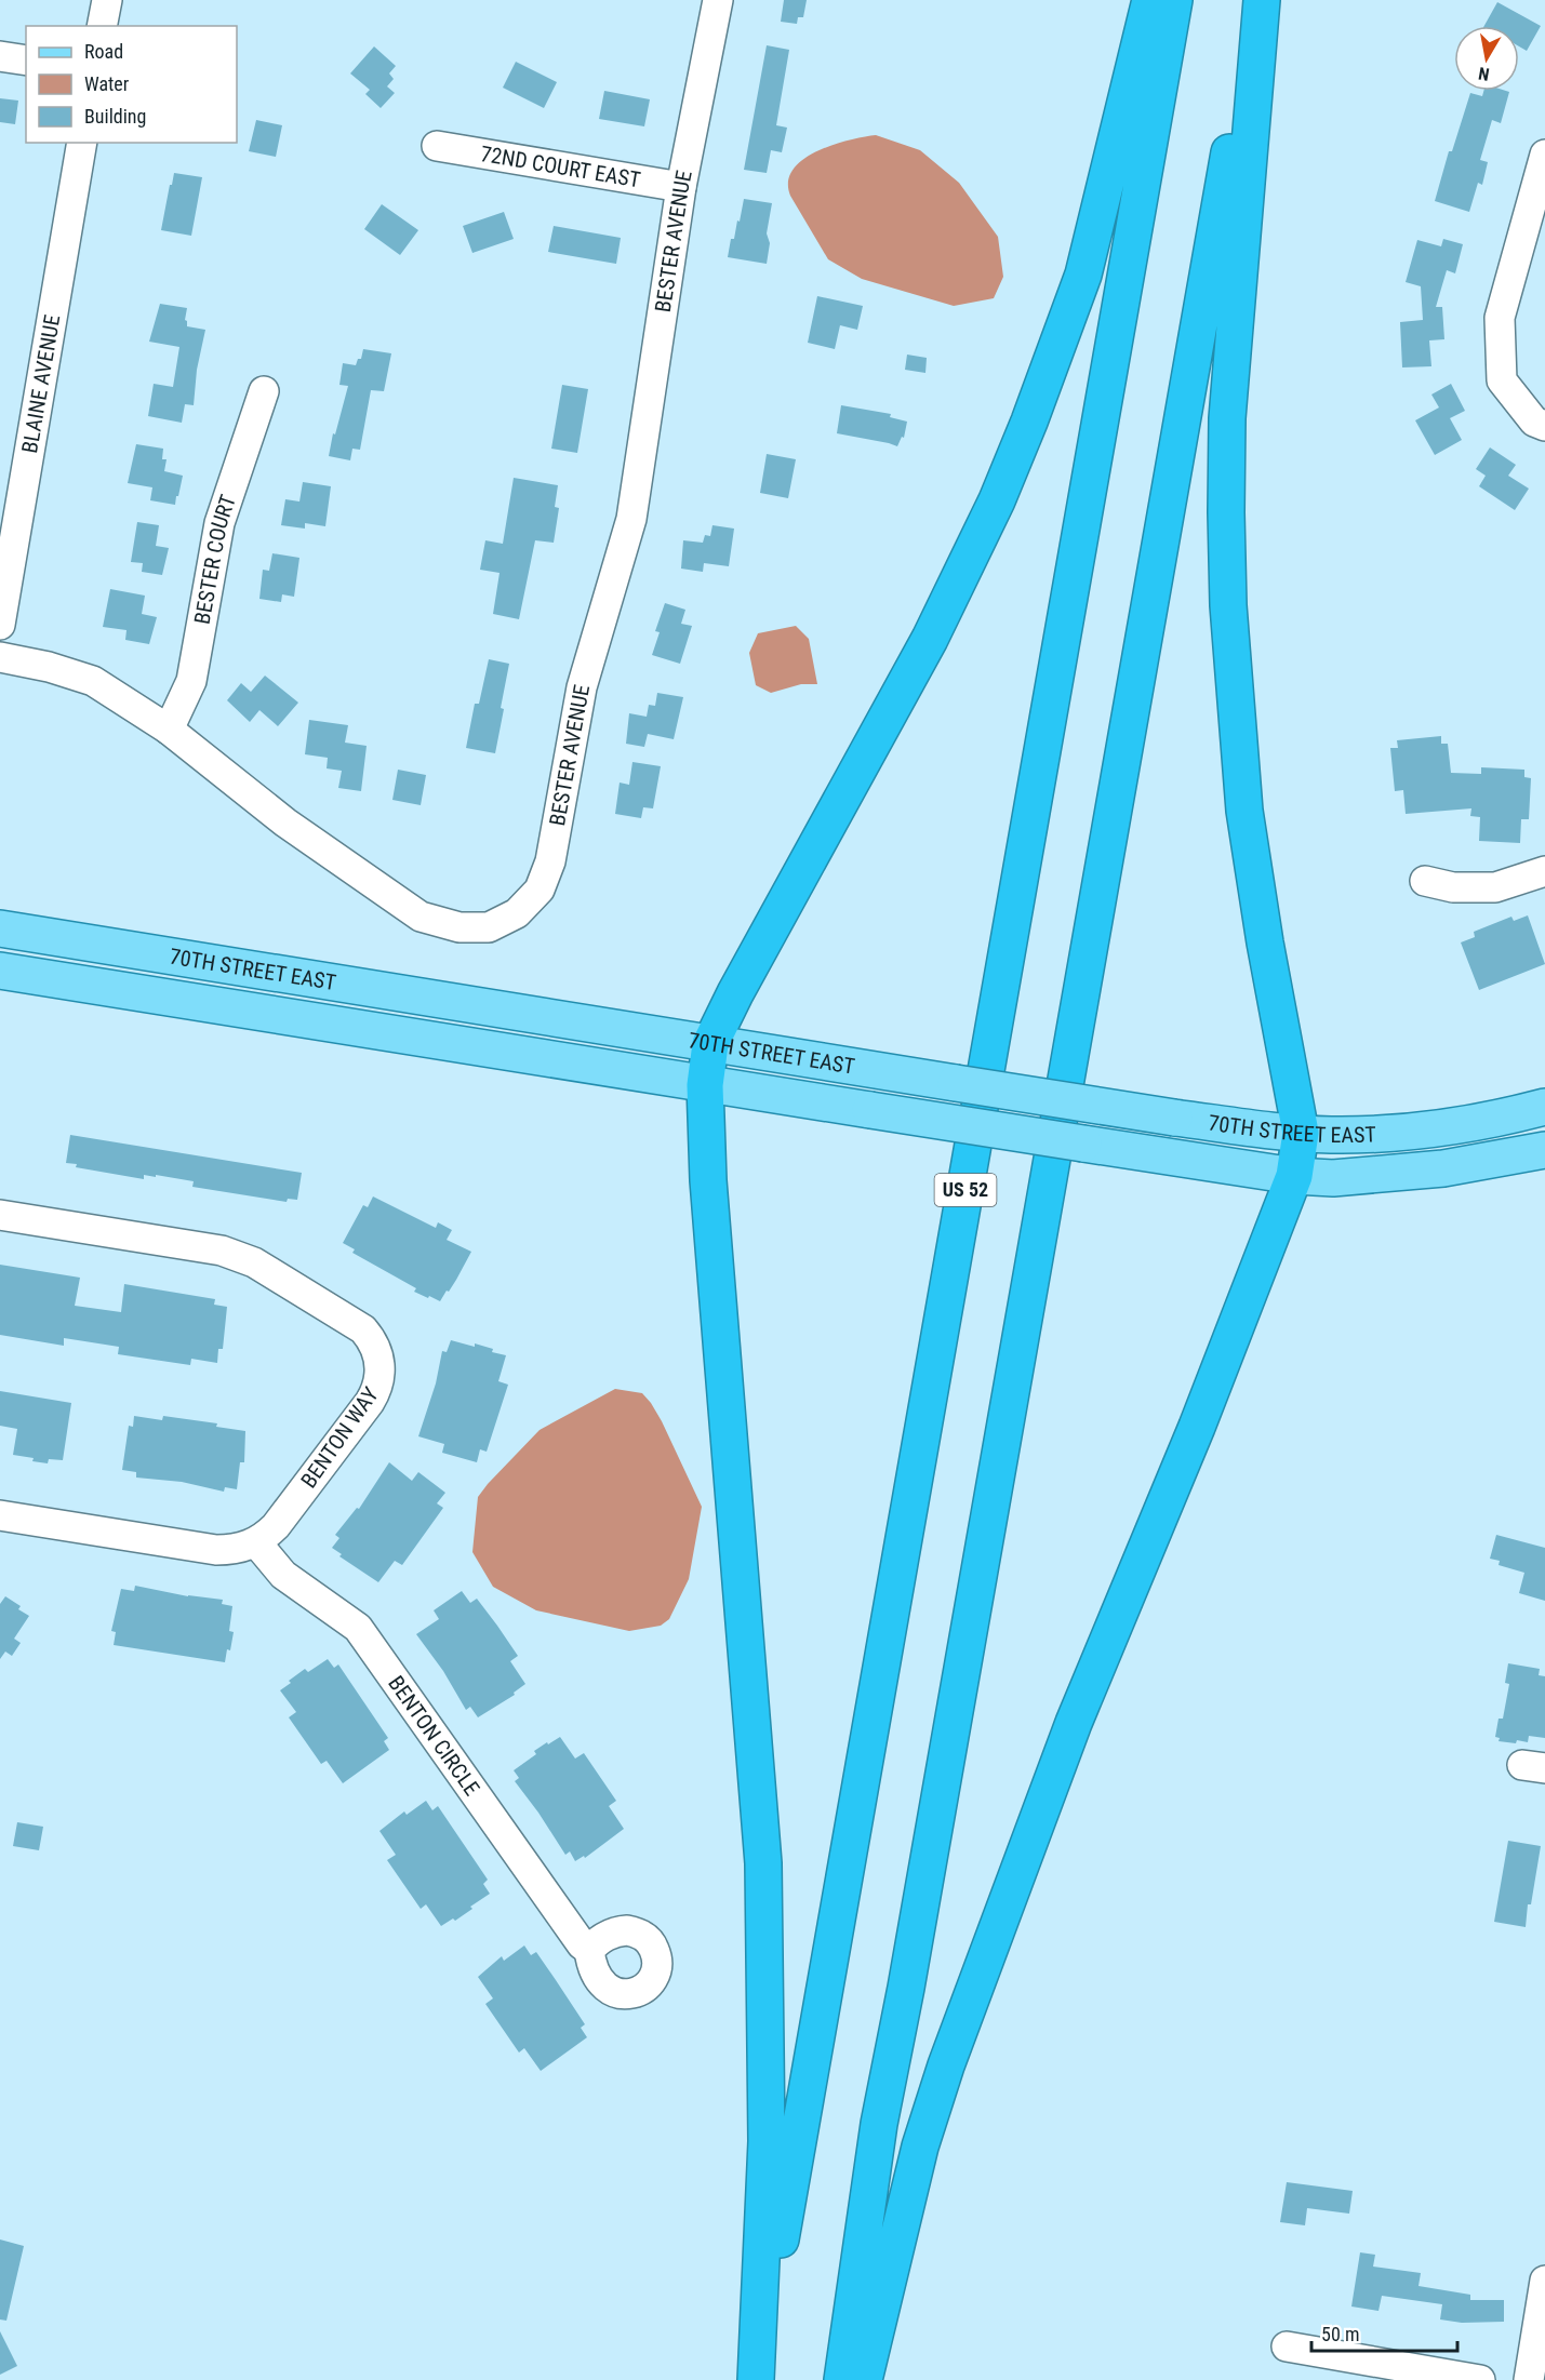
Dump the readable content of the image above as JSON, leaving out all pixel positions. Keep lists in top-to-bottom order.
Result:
{
  "streets": {
    "highway": ["US 52"],
    "main road": ["70TH STREET EAST"],
    "street": [
      "72ND COURT EAST",
      "BESTER AVENUE",
      "BLAINE AVENUE",
      "BESTER COURT",
      "BENTON WAY",
      "BENTON CIRCLE"
    ]
  },
  "crossings": [
    ["72ND COURT EAST", "BESTER AVENUE"],
    ["BESTER AVENUE", "BESTER COURT"],
    ["BENTON WAY", "BENTON CIRCLE"]
  ],
  "legend": ["Road", "Water", "Building"],
  "scale_bar": "50 m",
  "north": "bottom"
}
